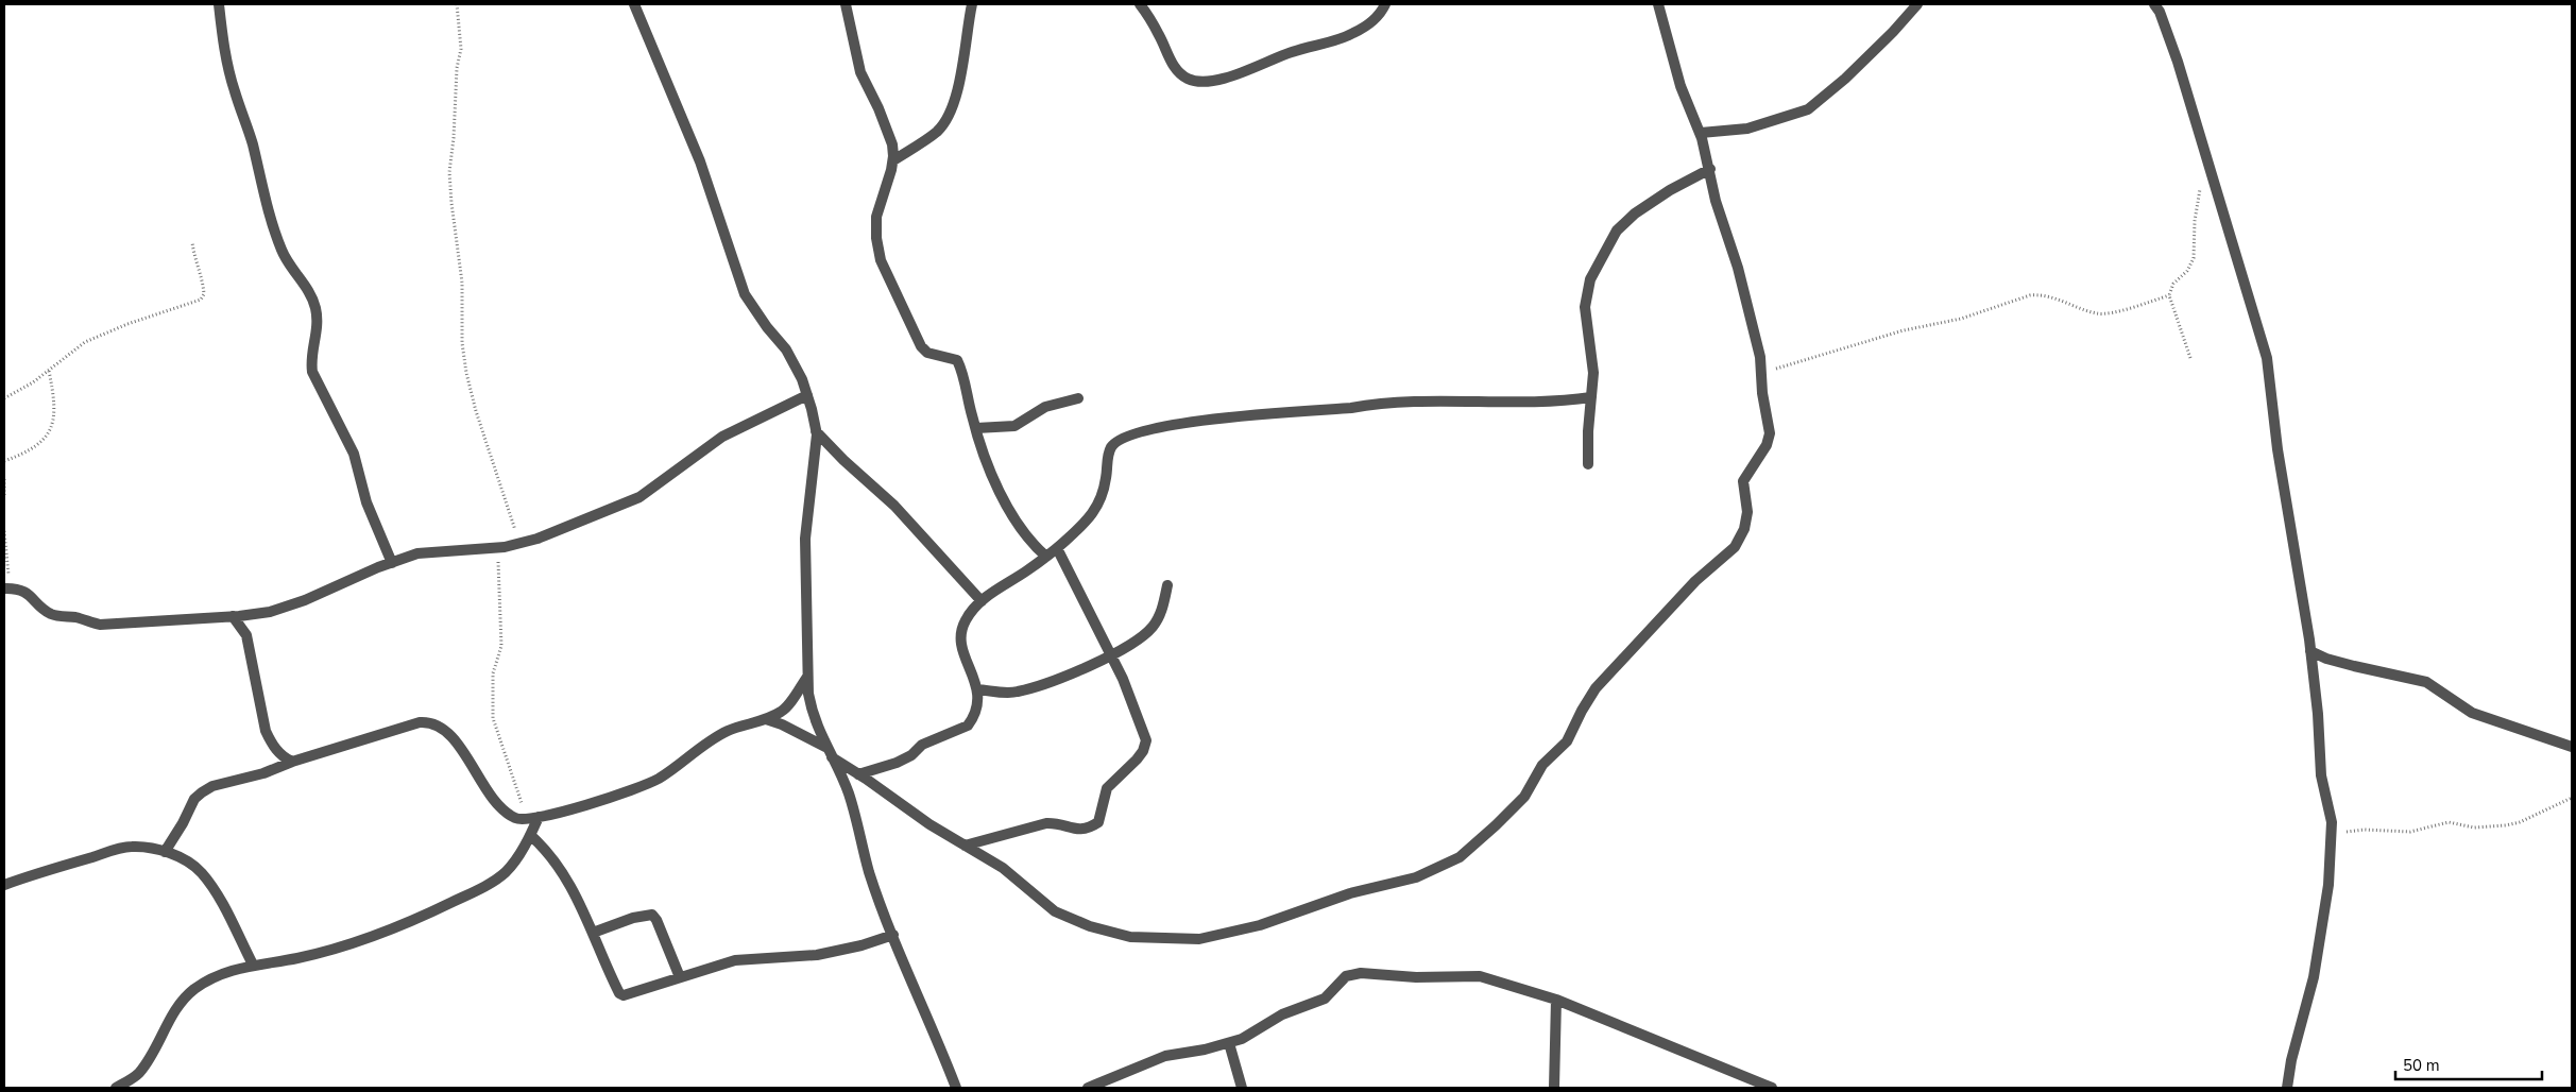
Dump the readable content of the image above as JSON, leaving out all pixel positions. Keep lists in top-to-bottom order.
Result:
{
  "scale_bar": "50 m"
}
